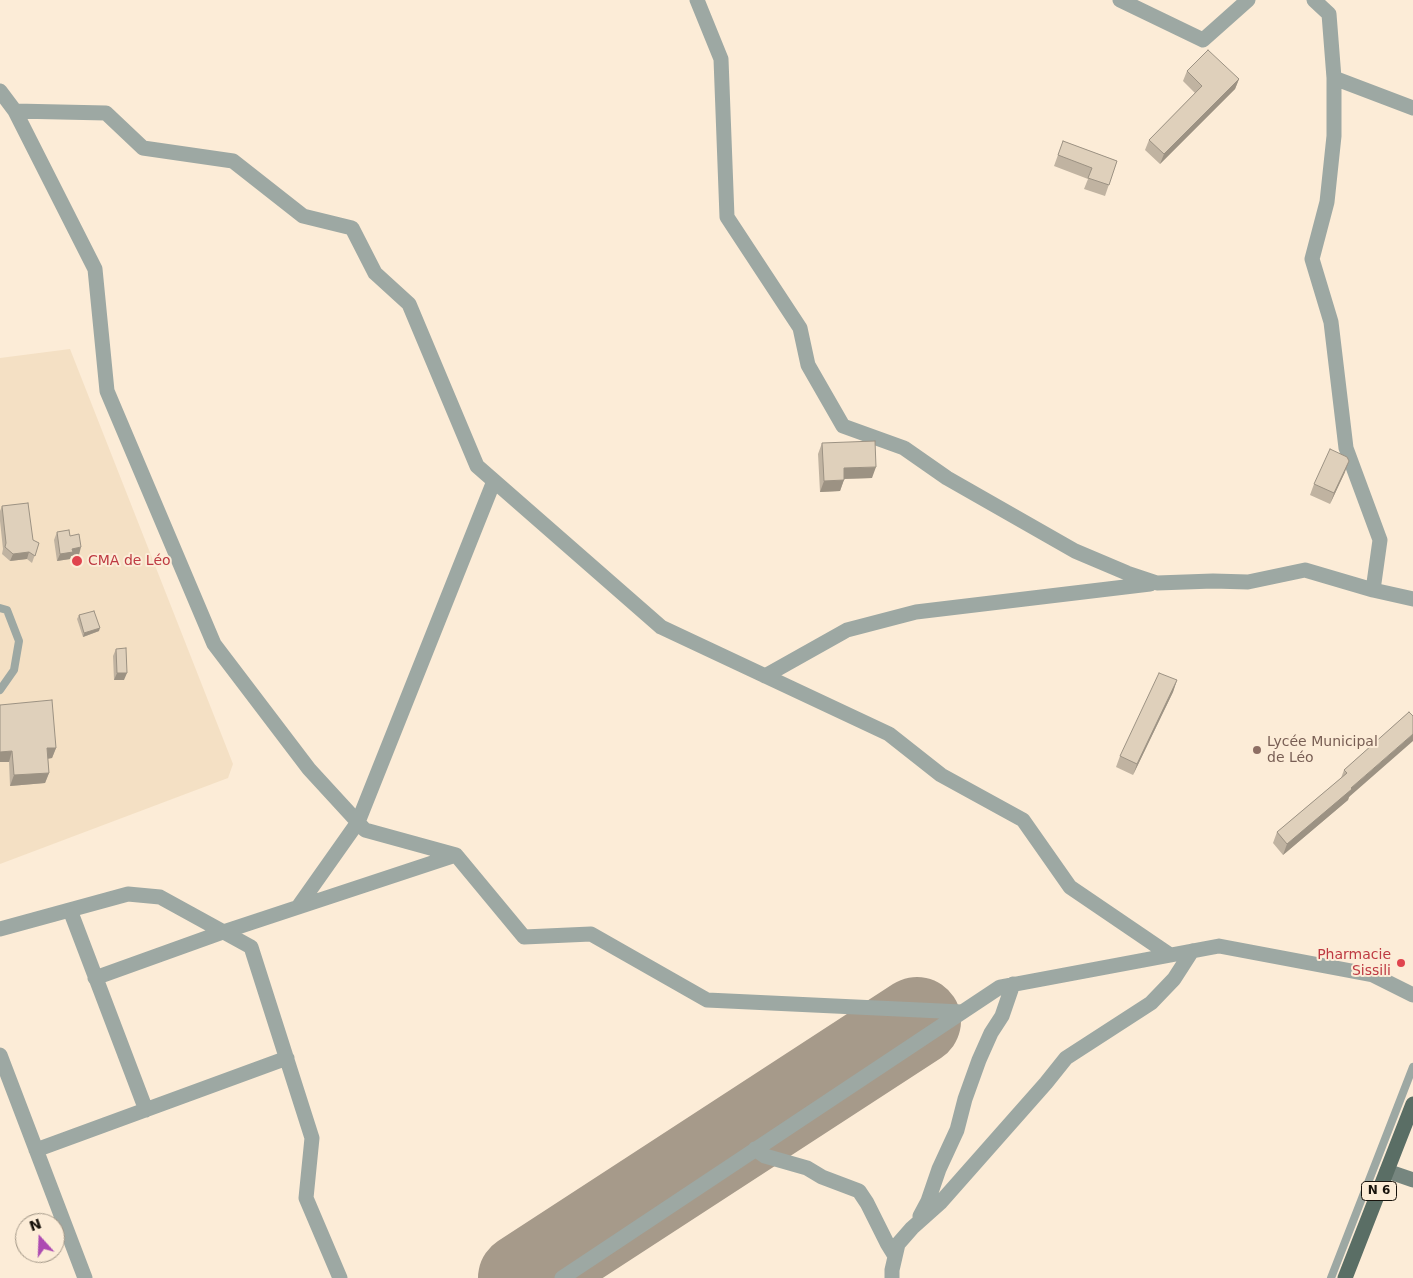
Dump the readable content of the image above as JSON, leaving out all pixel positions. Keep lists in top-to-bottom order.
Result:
{
  "streets": {
    "main road": ["N 6"]
  },
  "places": ["CMA de Léo", "Lycée Municipal de Léo", "Pharmacie Sissili"],
  "north": "top"
}
